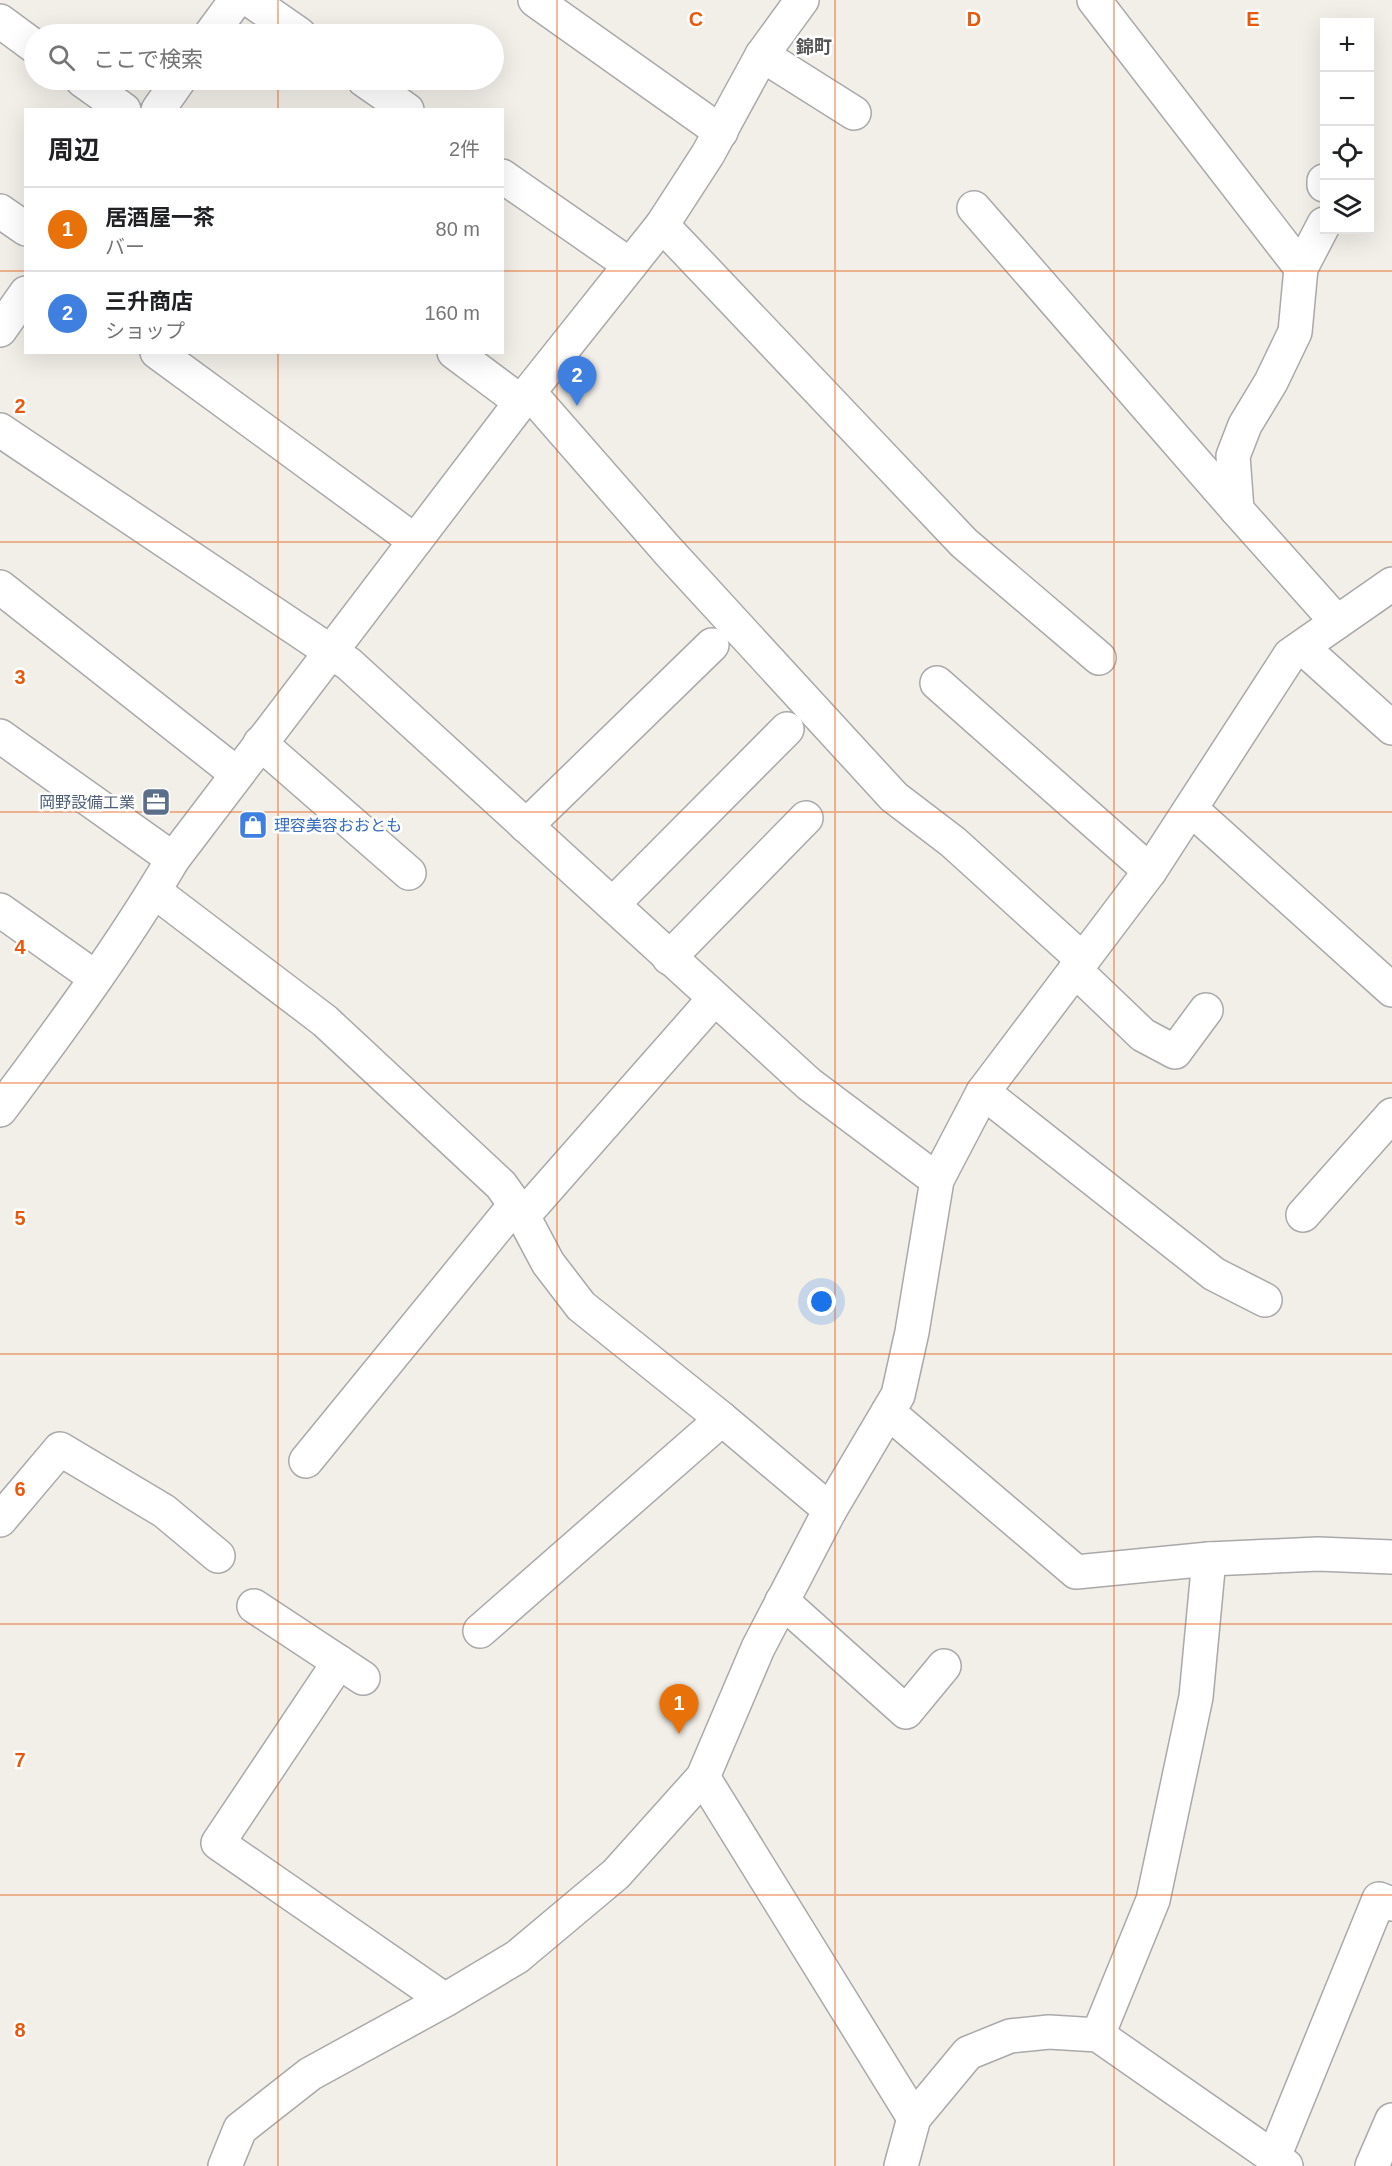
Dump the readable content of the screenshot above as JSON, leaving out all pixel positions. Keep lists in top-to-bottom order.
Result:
{
  "districts": ["錦町"],
  "places": {
    "office": ["岡野設備工業"],
    "shop": ["理容美容おおとも"]
  },
  "page": {
    "map_buttons": ["+", "−"],
    "search": "ここで検索",
    "heading": ["周辺", "2件"],
    "list": [
      {
        "mark": "1",
        "name": "居酒屋一茶",
        "note": "バー",
        "value": "80 m"
      },
      {
        "mark": "2",
        "name": "三升商店",
        "note": "ショップ",
        "value": "160 m"
      }
    ],
    "pins": ["2", "1"]
  },
  "grid": {
    "columns": ["C", "D", "E"],
    "rows": [
      "2",
      "3",
      "4",
      "5",
      "6",
      "7",
      "8"
    ]
  }
}
